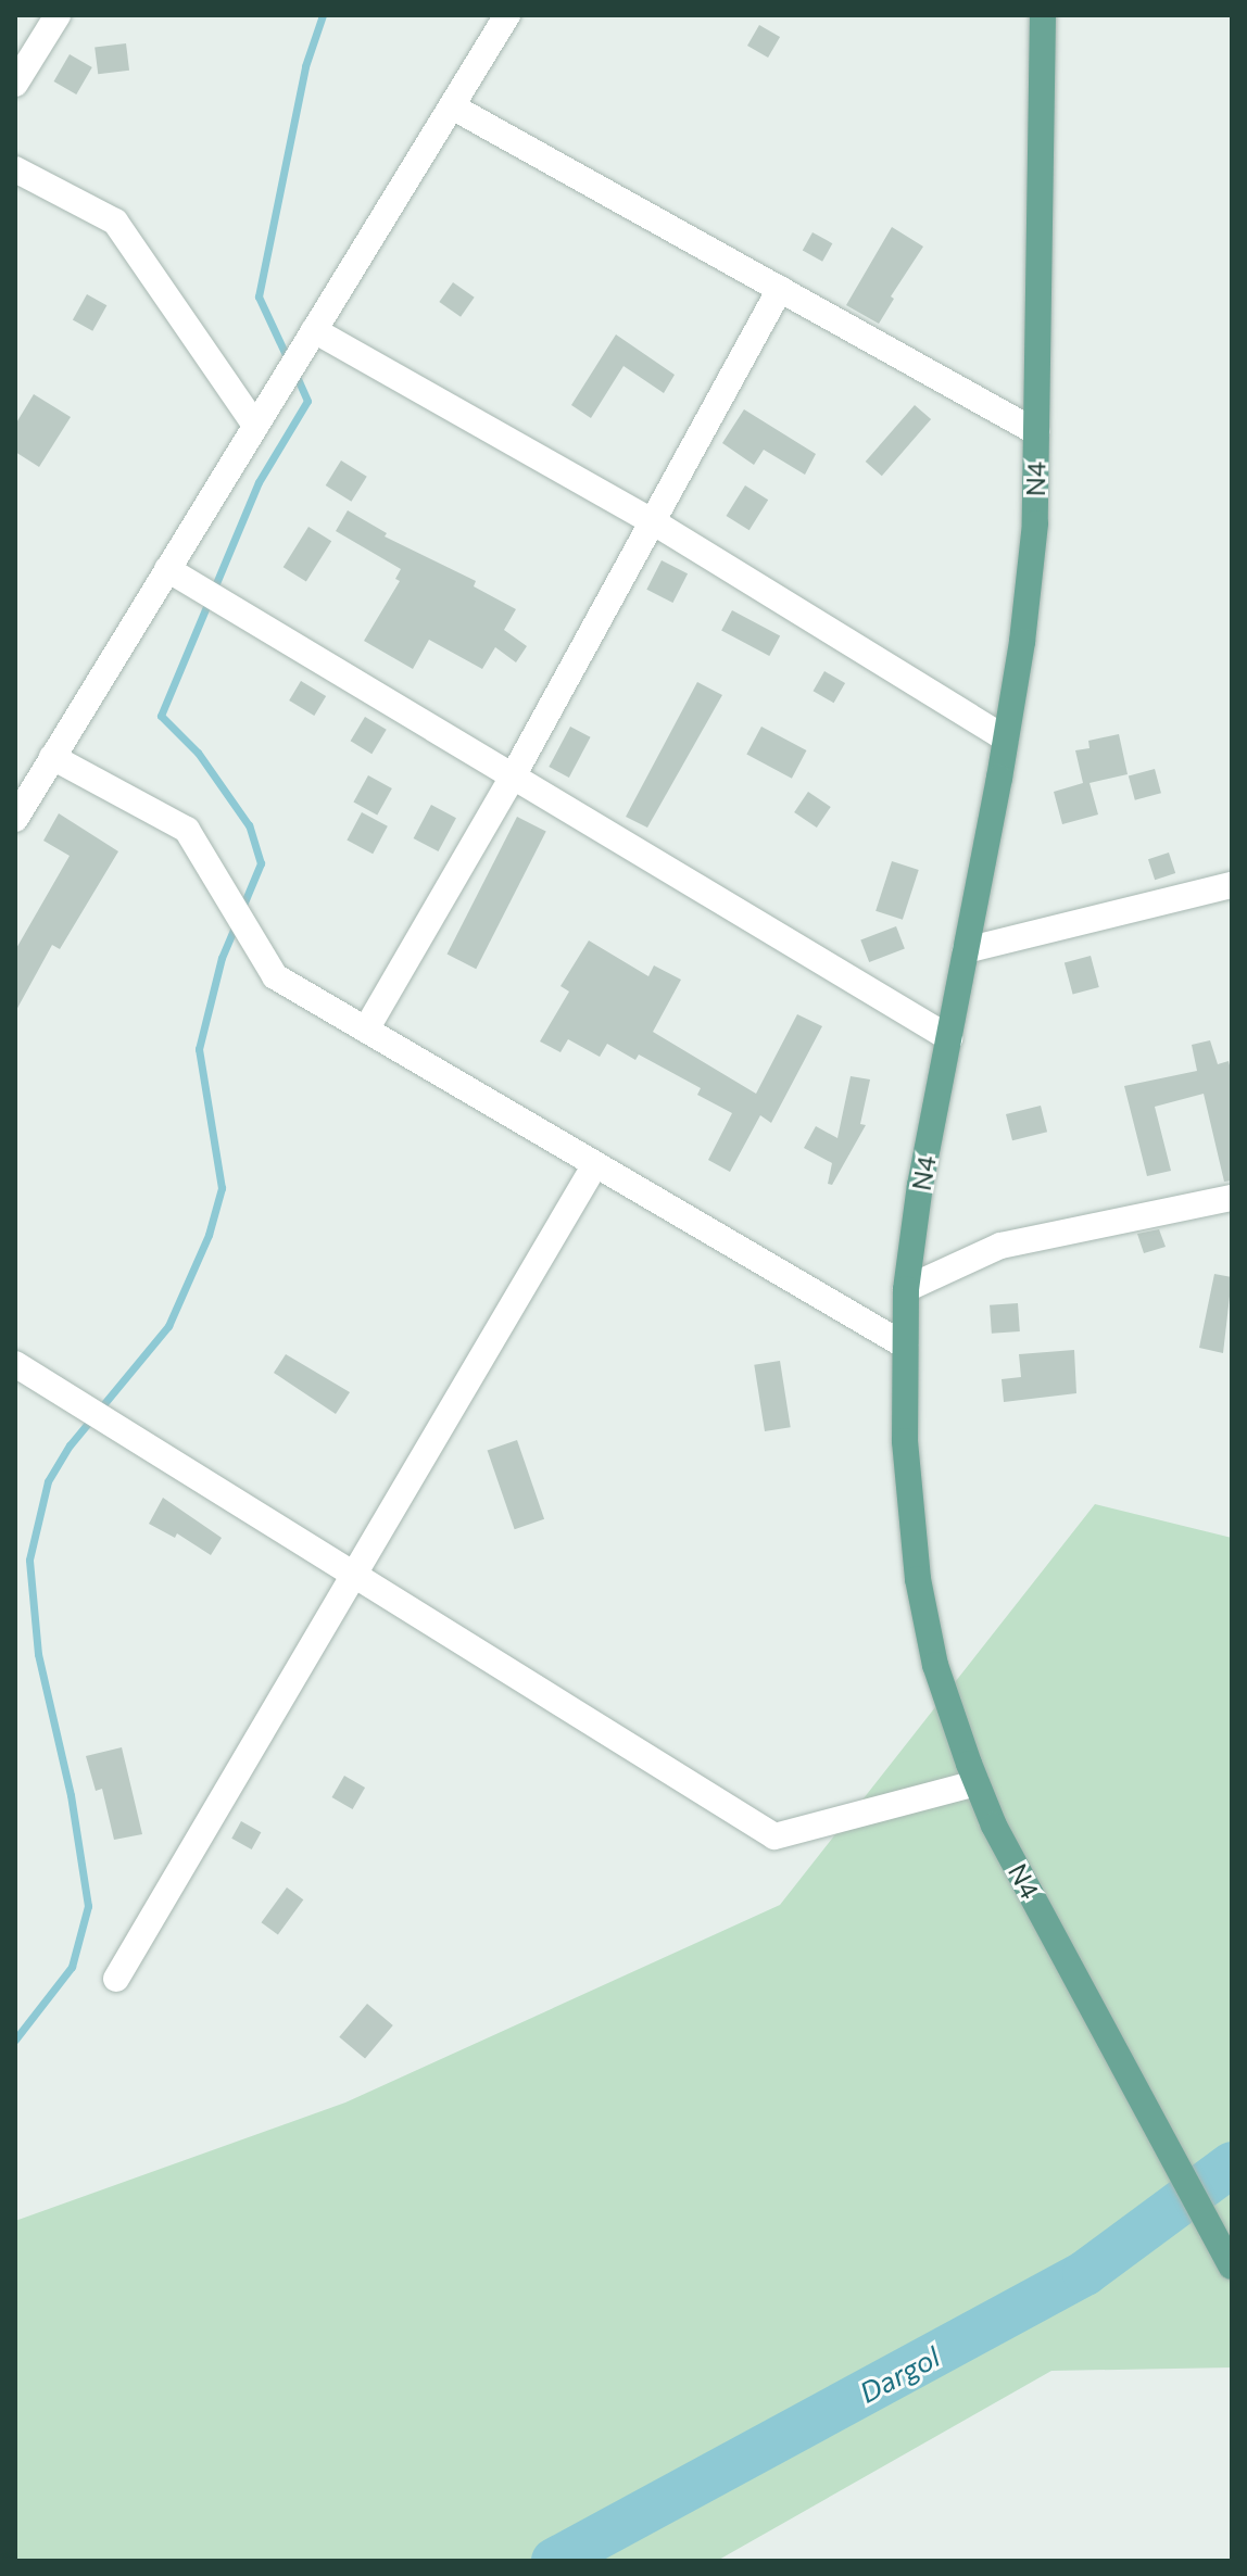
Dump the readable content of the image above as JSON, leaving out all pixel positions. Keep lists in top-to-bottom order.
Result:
{
  "streets": {
    "main road": ["N4"]
  },
  "water": ["Dargol"]
}
